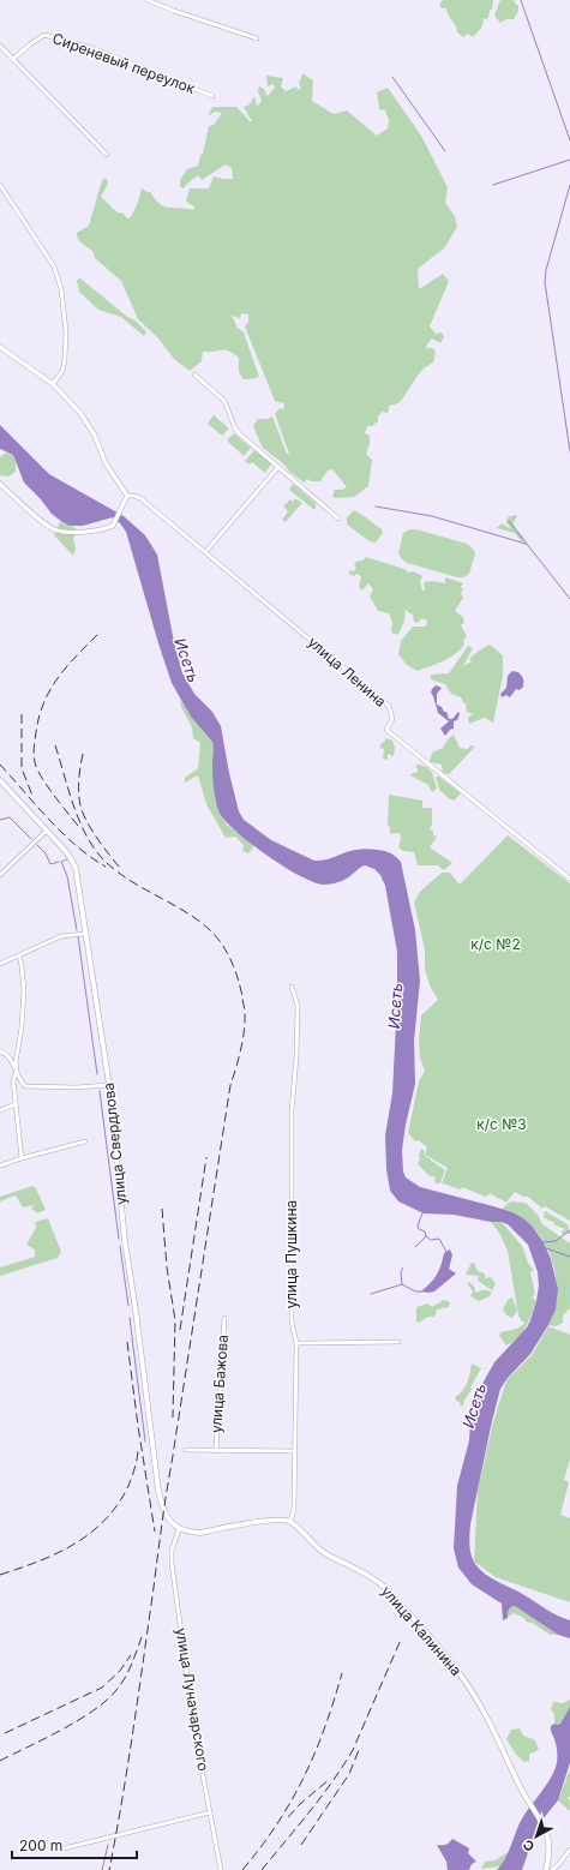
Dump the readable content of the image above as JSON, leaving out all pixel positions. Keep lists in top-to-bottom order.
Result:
{
  "streets": {
    "main road": ["улица Свердлова", "улица Калинина"],
    "street": [
      "Сиреневый переулок",
      "улица Ленина",
      "улица Пушкина",
      "улица Бажова",
      "улица Луначарского"
    ]
  },
  "crossings": [
    ["улица Свердлова", "улица Луначарского"],
    ["улица Пушкина", "улица Калинина"]
  ],
  "water": ["Исеть"],
  "parks": ["к/с №2", "к/с №3"],
  "scale_bar": "200 m",
  "north": "bottom left"
}
